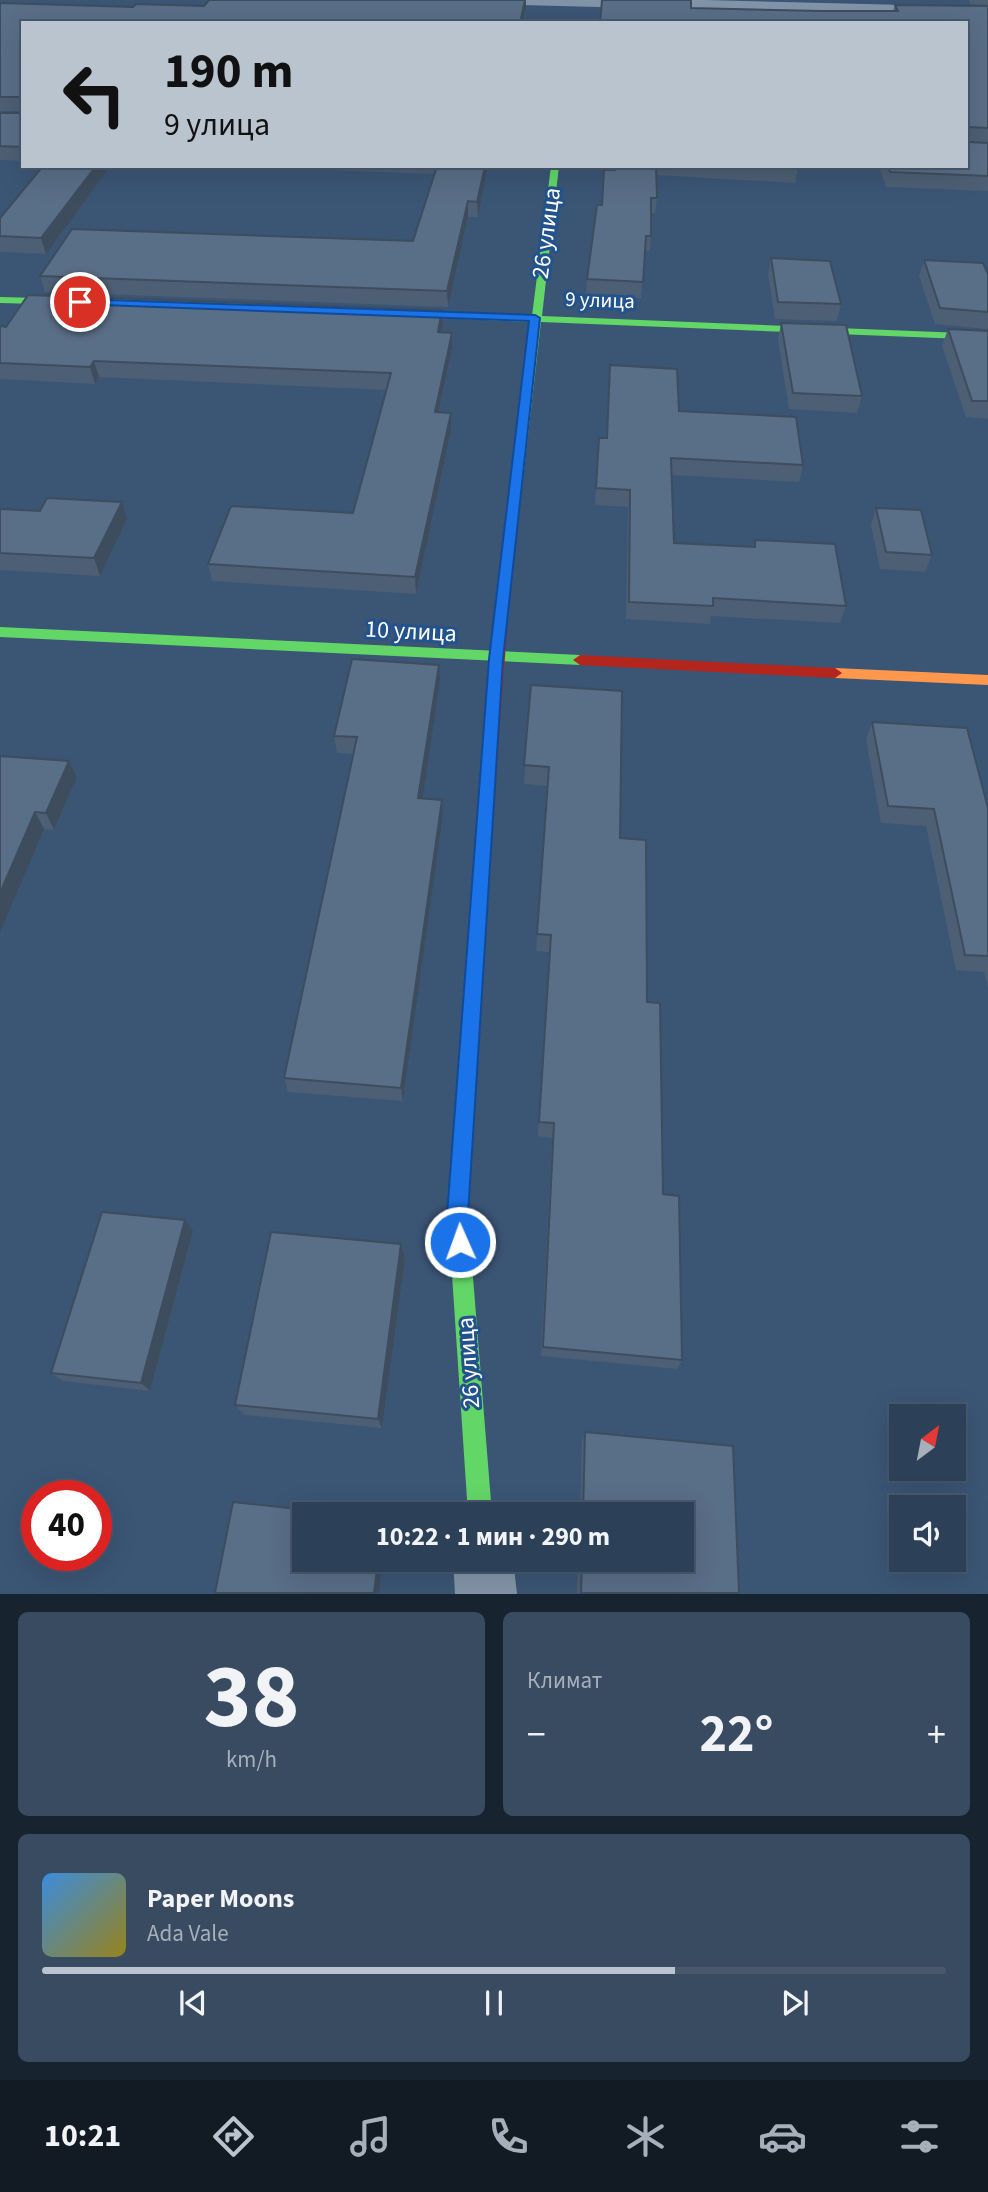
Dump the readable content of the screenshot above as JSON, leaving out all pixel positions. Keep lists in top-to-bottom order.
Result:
{
  "streets": {
    "street": ["26 улица", "9 улица", "10 улица"]
  },
  "crossings": [
    ["26 улица", "9 улица"],
    ["26 улица", "10 улица"]
  ],
  "north": "top right",
  "page": {
    "turn": ["190 m", "9 улица"],
    "limit": "40",
    "trip": "10:22 · 1 мин · 290 m",
    "tile": [
      ["38", "km/h"],
      "Климат"
    ],
    "heat": ["−", "22°", "+"],
    "song": ["Paper Moons", "Ada Vale"],
    "tabs": "10:21"
  }
}
